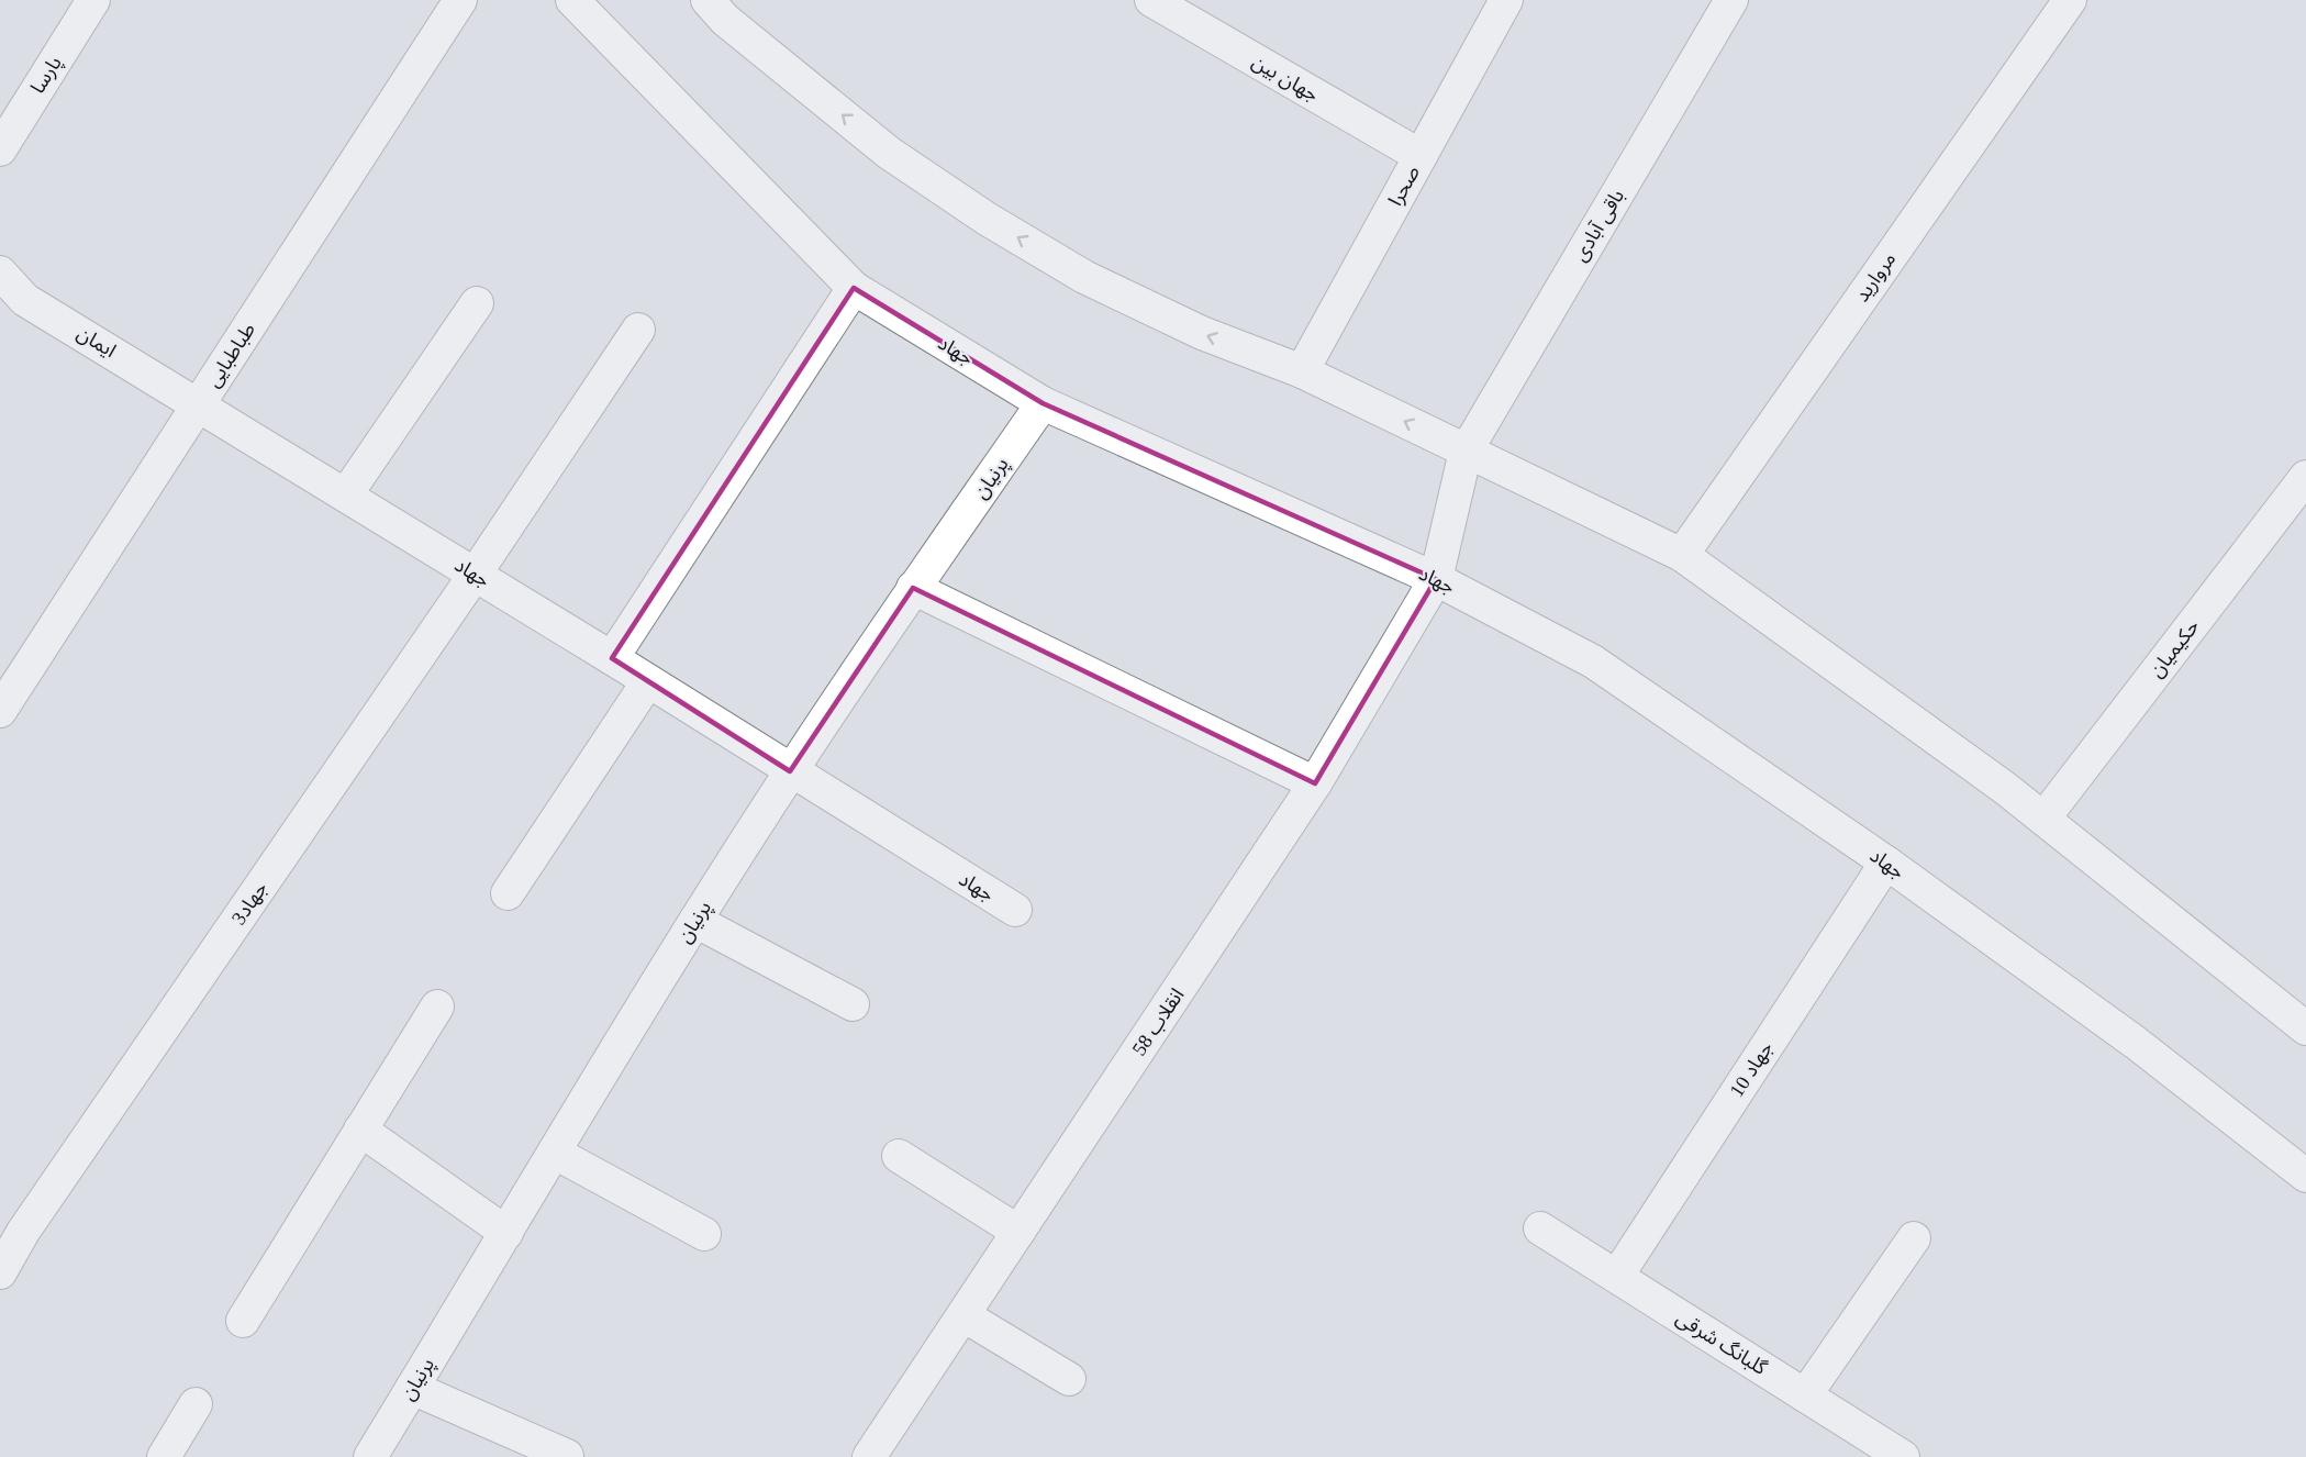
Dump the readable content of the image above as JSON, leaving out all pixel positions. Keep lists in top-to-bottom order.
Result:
{
  "streets": {
    "street": [
      "پارسا",
      "جهان بین",
      "صحرا",
      "باقی آبادی",
      "مروارید",
      "ایمان",
      "جهاد",
      "طباطبایی",
      "پرنیان",
      "حکیمیان",
      "جهاد3",
      "انقلاب 58",
      "جهاد 10",
      "گلبانگ شرقی"
    ]
  },
  "crossings": [
    ["جهان بین", "صحرا"],
    ["باقی آبادی", "جهاد"],
    ["باقی آبادی", "انقلاب 58"],
    ["ایمان", "جهاد"],
    ["ایمان", "طباطبایی"],
    ["جهاد", "طباطبایی"],
    ["جهاد", "پرنیان"],
    ["جهاد", "جهاد3"],
    ["جهاد", "انقلاب 58"],
    ["جهاد", "جهاد 10"],
    ["جهاد 10", "گلبانگ شرقی"]
  ]
}
